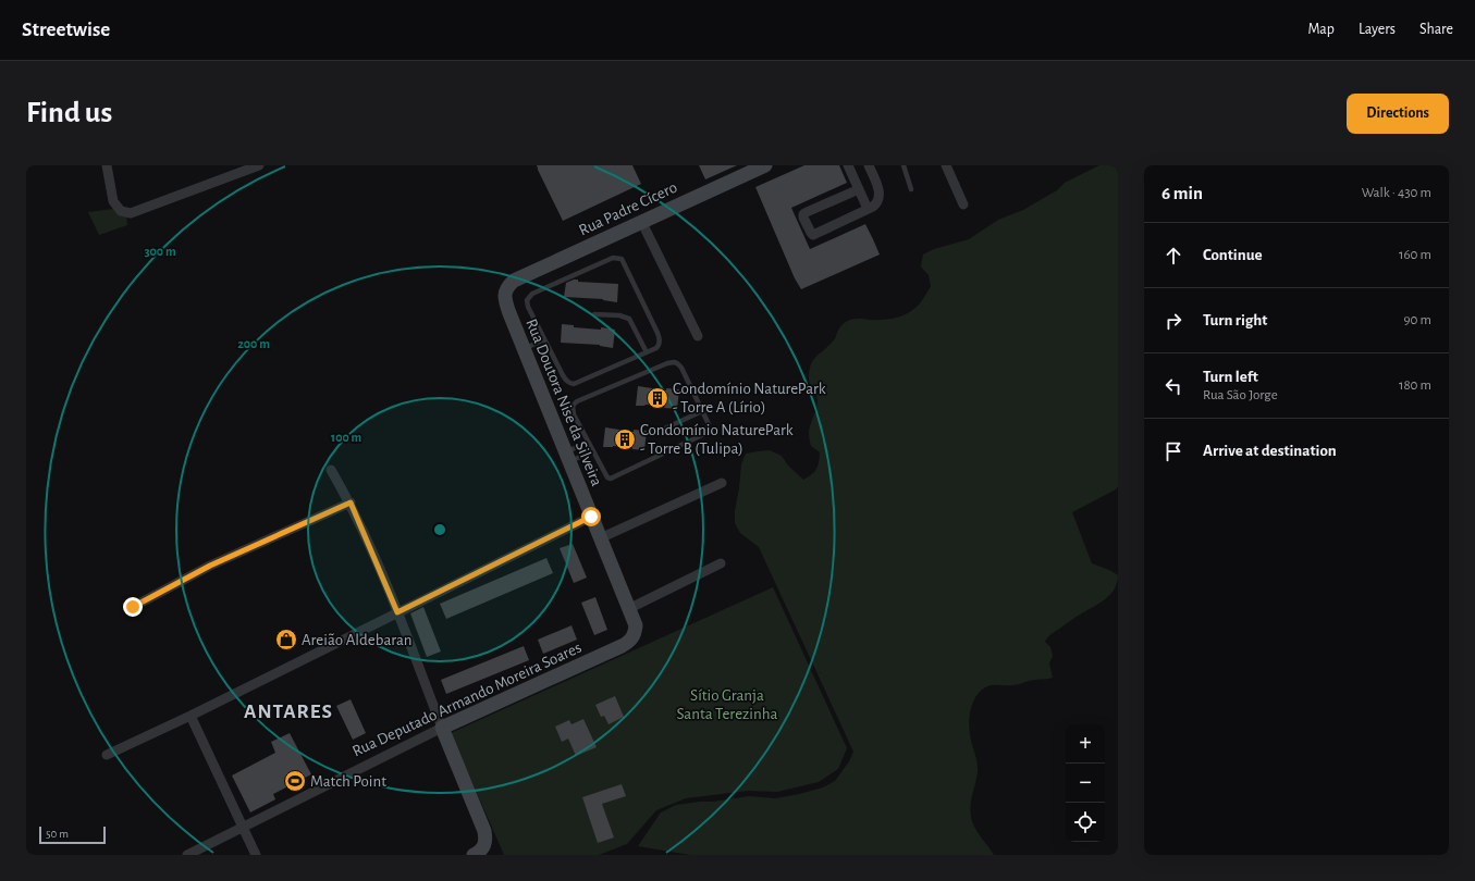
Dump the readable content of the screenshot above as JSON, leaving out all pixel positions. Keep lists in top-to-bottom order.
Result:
{
  "streets": {
    "street": ["Rua Padre Cícero", "Rua Doutora Nise da Silveira", "Rua Deputado Armando Moreira Soares"]
  },
  "crossings": [
    ["Rua Padre Cícero", "Rua Doutora Nise da Silveira"],
    ["Rua Doutora Nise da Silveira", "Rua Deputado Armando Moreira Soares"]
  ],
  "districts": ["ANTARES"],
  "parks": ["Sítio Granja Santa Terezinha"],
  "places": {
    "building": ["Condomínio NaturePark - Torre A (Lírio)", "Condomínio NaturePark - Torre B (Tulipa)"],
    "shop": ["Areião Aldebaran"],
    "sports": ["Match Point"]
  },
  "scale_bar": "50 m",
  "page": {
    "header": "Streetwise",
    "nav": ["Map", "Layers", "Share"],
    "buttons": "Directions",
    "title": "Find us",
    "heading": ["6 min", "Walk · 430 m"],
    "list": [
      ["Continue", "160 m"],
      ["Turn right", "90 m"],
      ["Turn left", "Rua São Jorge", "180 m"],
      "Arrive at destination"
    ],
    "map_buttons": ["+", "−"],
    "scale": "50 m"
  },
  "rings": ["300 m", "200 m", "100 m"]
}
